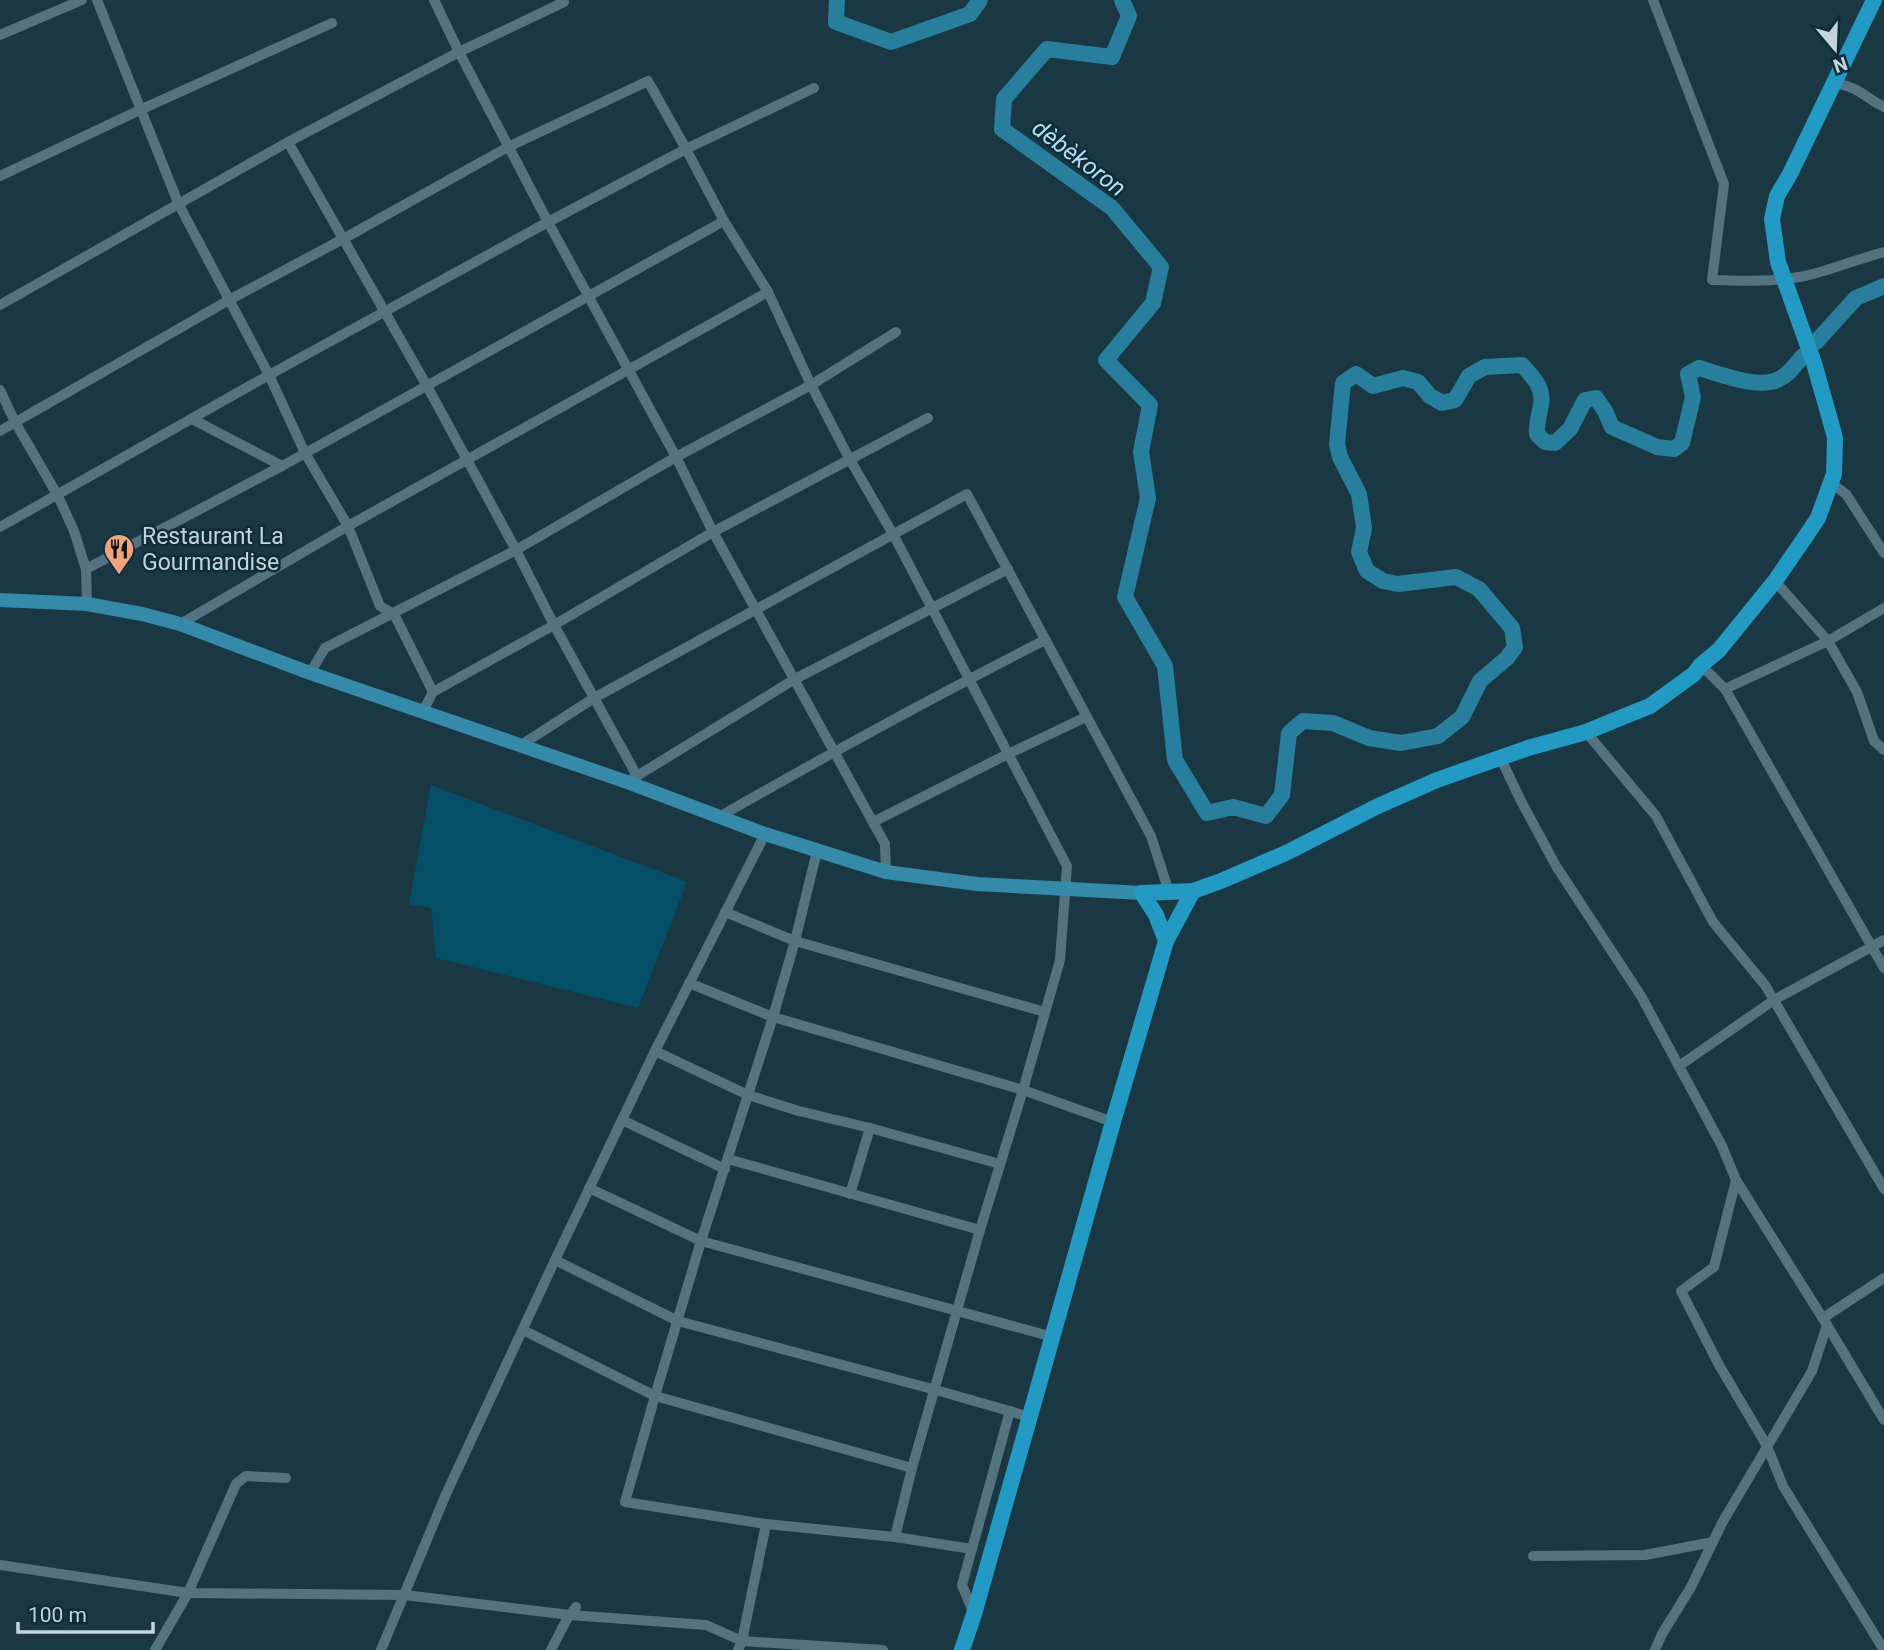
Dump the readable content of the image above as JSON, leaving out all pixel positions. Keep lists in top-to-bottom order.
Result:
{
  "water": ["dèbèkoron"],
  "places": {
    "restaurant": ["Restaurant La Gourmandise"]
  },
  "scale_bar": "100 m",
  "north": "bottom"
}
